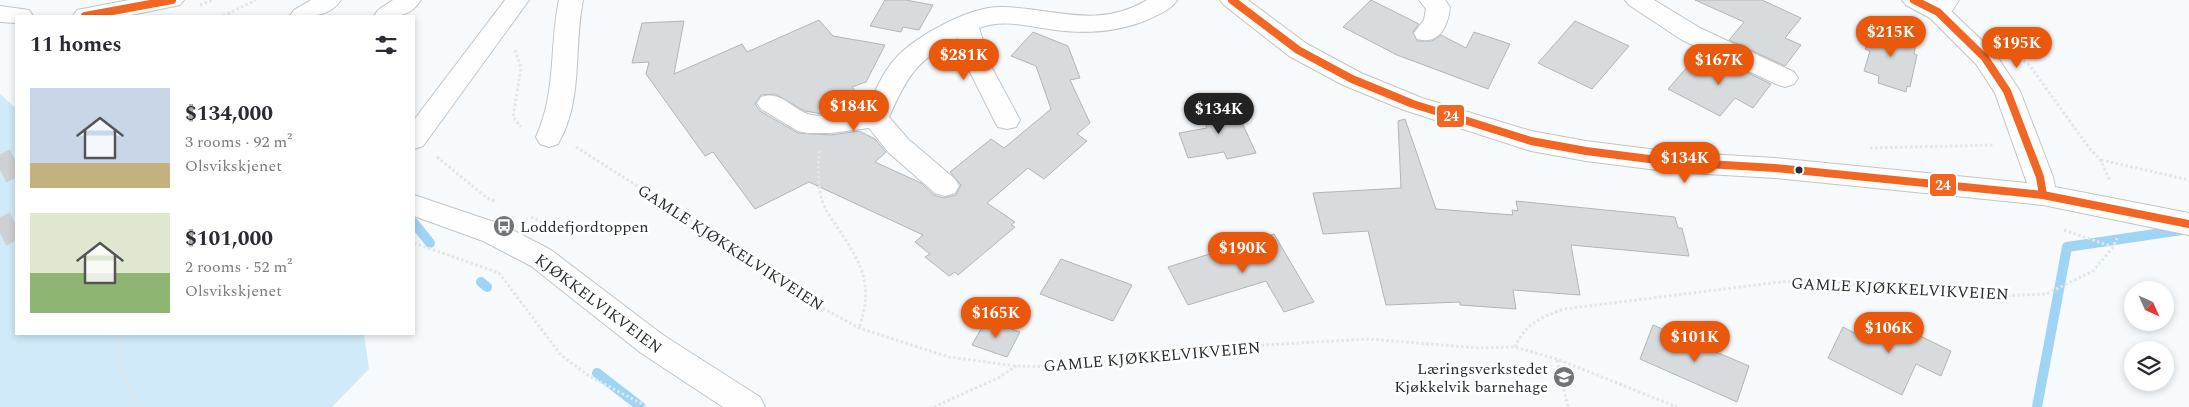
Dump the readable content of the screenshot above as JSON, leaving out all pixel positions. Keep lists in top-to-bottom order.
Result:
{
  "streets": {
    "main road": ["KJØKKELVIKVEIEN"],
    "path": ["GAMLE KJØKKELVIKVEIEN"]
  },
  "places": {
    "bus stop": ["Loddefjordtoppen"],
    "school or university": ["Læringsverkstedet Kjøkkelvik barnehage"]
  },
  "lines": ["transit line 24"],
  "north": "bottom right",
  "page": {
    "heading": "11 homes",
    "price": [
      "$215K",
      "$195K",
      "$281K",
      "$167K",
      "$184K",
      "$134K",
      "$134K",
      "$190K",
      "$165K",
      "$106K",
      "$101K"
    ],
    "list": [
      {
        "name": "$134,000",
        "note": "3 rooms · 92 m² · Olsvikskjenet"
      },
      {
        "name": "$101,000",
        "note": "2 rooms · 52 m² · Olsvikskjenet"
      }
    ]
  }
}
